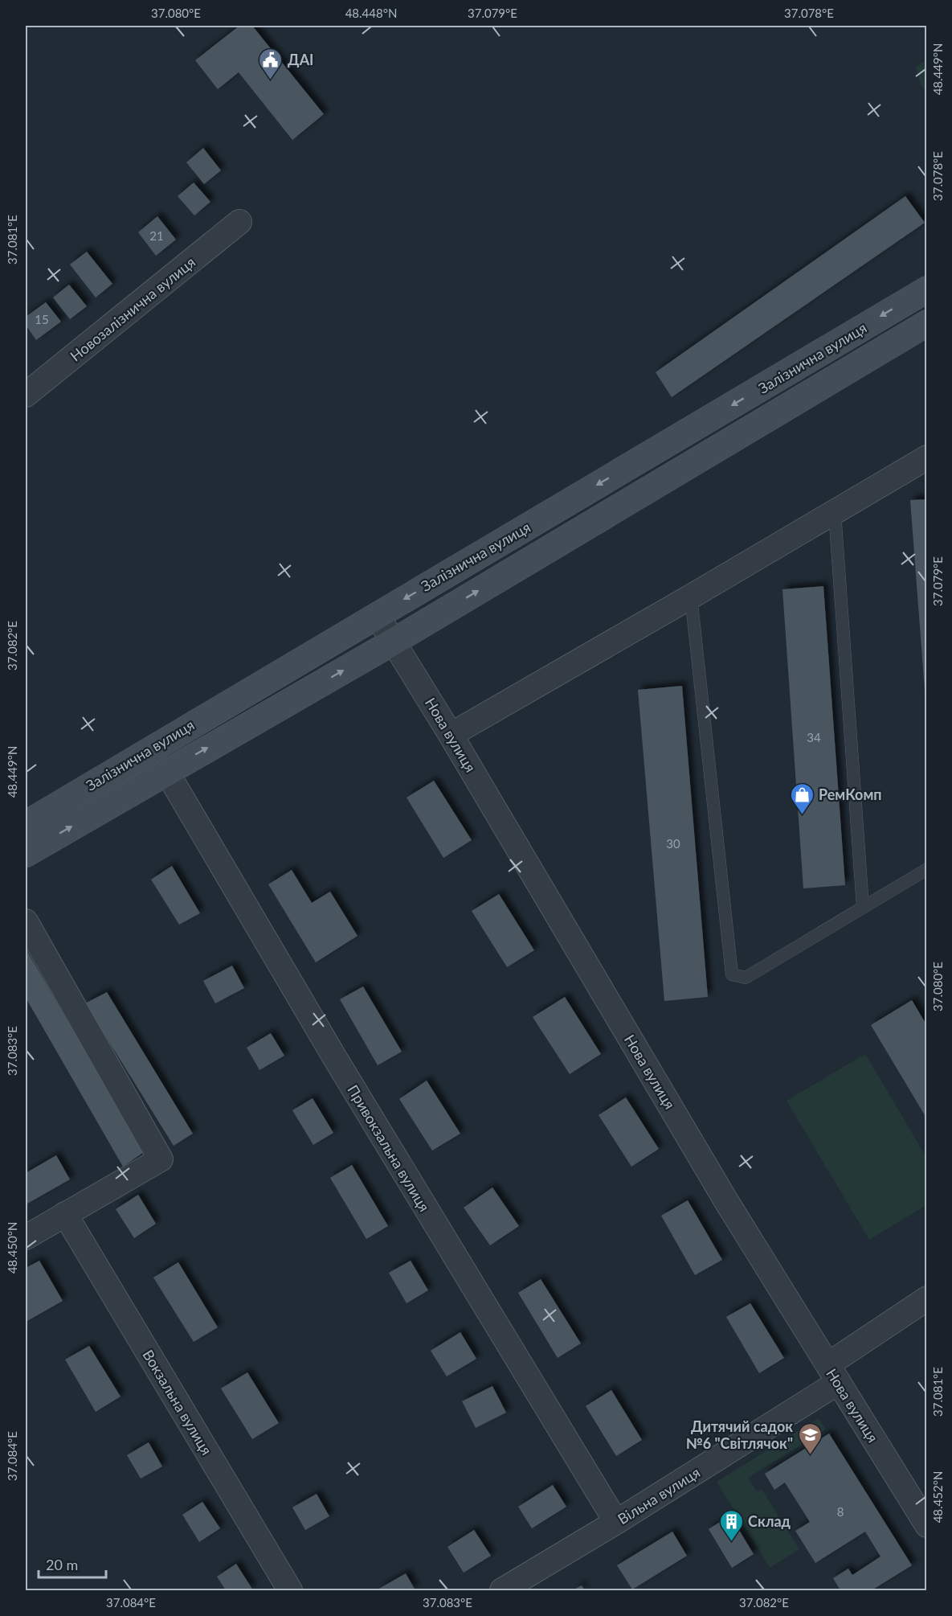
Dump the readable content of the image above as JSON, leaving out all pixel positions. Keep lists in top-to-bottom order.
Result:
{
  "streets": {
    "main road": ["Залізнична вулиця"],
    "street": [
      "Новозалізнична вулиця",
      "Нова вулиця",
      "Привокзальна вулиця",
      "Вокзальна вулиця",
      "Вільна вулиця"
    ]
  },
  "crossings": [
    ["Залізнична вулиця", "Нова вулиця"],
    ["Залізнична вулиця", "Привокзальна вулиця"],
    ["Нова вулиця", "Вільна вулиця"],
    ["Привокзальна вулиця", "Вільна вулиця"]
  ],
  "places": {
    "public building": ["ДАІ"],
    "shop": ["РемКомп"],
    "school or university": ["Дитячий садок №6 \"Світлячок\""],
    "building": ["Склад"]
  },
  "house_numbers": [
    "21",
    "15",
    "34",
    "30",
    "8"
  ],
  "scale_bar": "20 m",
  "coordinates": [
    "37.080°E",
    "48.448°N",
    "37.079°E",
    "37.078°E",
    "48.449°N",
    "37.081°E",
    "37.082°E",
    "37.083°E",
    "48.450°N",
    "37.084°E",
    "48.452°N"
  ]
}
